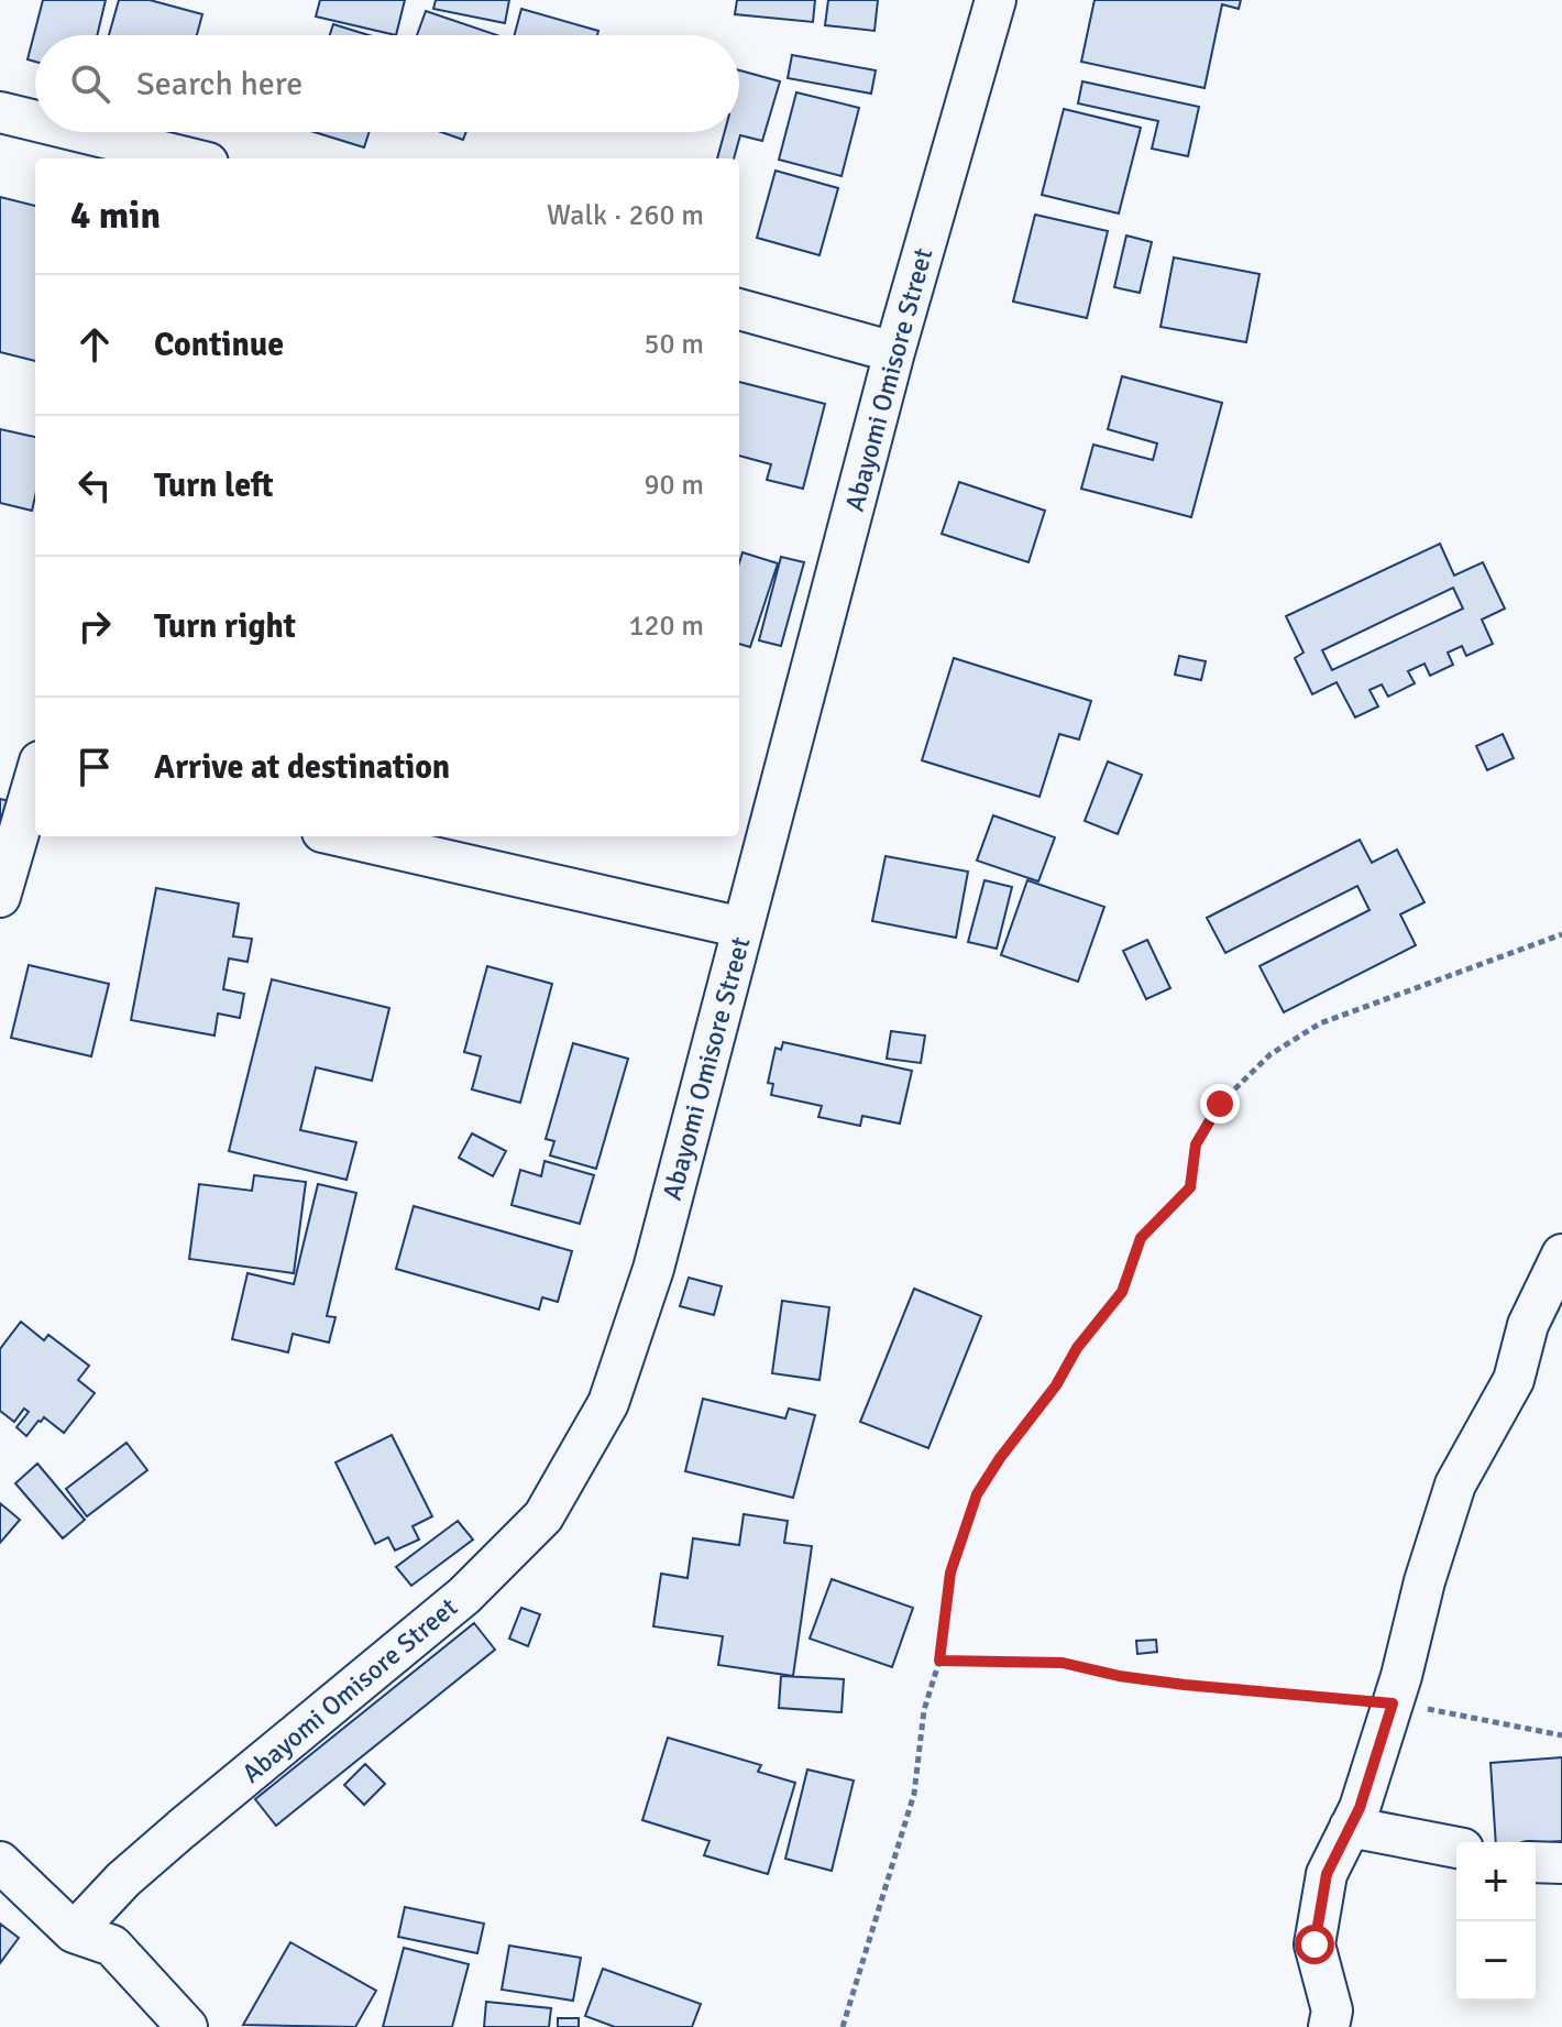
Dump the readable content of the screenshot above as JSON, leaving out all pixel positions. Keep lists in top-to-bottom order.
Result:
{
  "streets": {
    "street": ["Abayomi Omisore Street"]
  },
  "page": {
    "search": "Search here",
    "heading": ["4 min", "Walk · 260 m"],
    "list": [
      ["Continue", "50 m"],
      ["Turn left", "90 m"],
      ["Turn right", "120 m"],
      "Arrive at destination"
    ],
    "map_buttons": ["+", "−"]
  }
}
